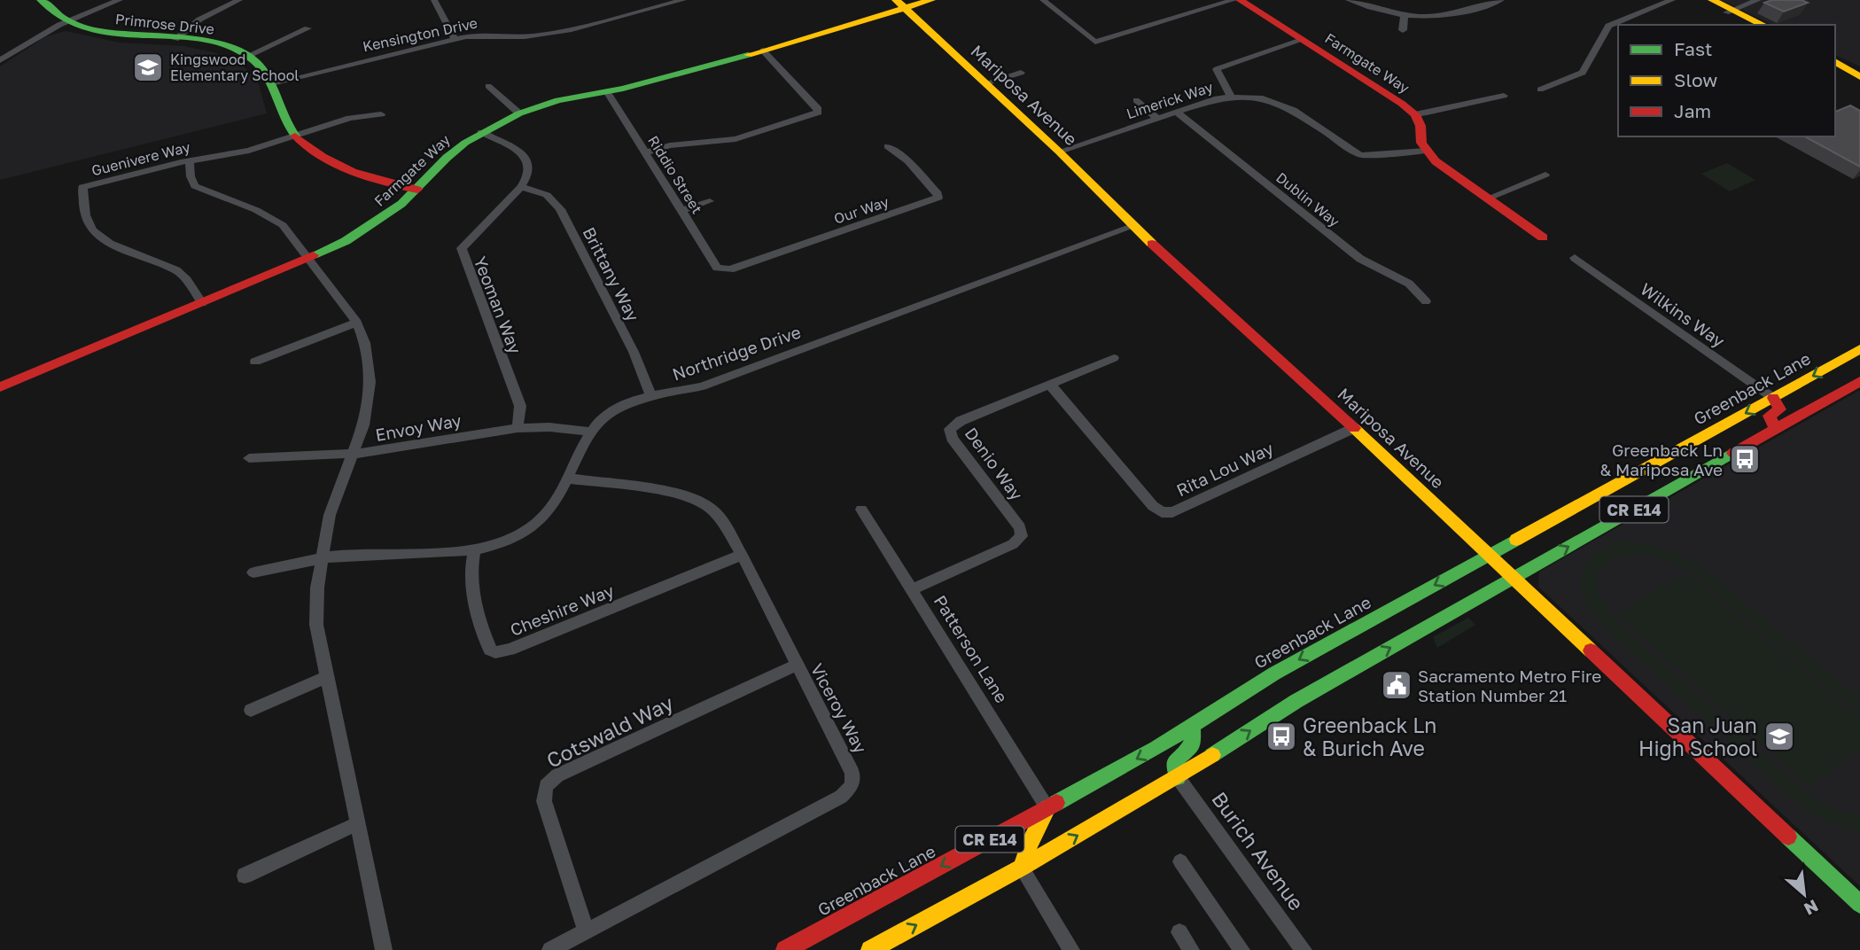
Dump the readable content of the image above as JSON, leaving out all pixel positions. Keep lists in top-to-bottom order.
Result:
{
  "streets": {
    "street": [
      "Primrose Drive",
      "Kensington Drive",
      "Farmgate Way",
      "Mariposa Avenue",
      "Limerick Way",
      "Guenivere Way",
      "Riddio Street",
      "Dublin Way",
      "Our Way",
      "Brittany Way",
      "Yeoman Way",
      "Wilkins Way",
      "Northridge Drive",
      "Greenback Lane",
      "Envoy Way",
      "Denio Way",
      "Rita Lou Way",
      "CR E14",
      "Cheshire Way",
      "Patterson Lane",
      "Viceroy Way",
      "Cotswald Way",
      "Burich Avenue"
    ]
  },
  "crossings": [
    ["Primrose Drive", "Kensington Drive"],
    ["Primrose Drive", "Farmgate Way"],
    ["Primrose Drive", "Guenivere Way"],
    ["Farmgate Way", "Mariposa Avenue"],
    ["Farmgate Way", "Limerick Way"],
    ["Farmgate Way", "Guenivere Way"],
    ["Farmgate Way", "Riddio Street"],
    ["Mariposa Avenue", "Limerick Way"],
    ["Mariposa Avenue", "Northridge Drive"],
    ["Mariposa Avenue", "Greenback Lane"],
    ["Mariposa Avenue", "Rita Lou Way"],
    ["Limerick Way", "Dublin Way"],
    ["Riddio Street", "Our Way"],
    ["Brittany Way", "Yeoman Way"],
    ["Brittany Way", "Northridge Drive"],
    ["Yeoman Way", "Envoy Way"],
    ["Wilkins Way", "Greenback Lane"],
    ["Northridge Drive", "Envoy Way"],
    ["Northridge Drive", "Cheshire Way"],
    ["Northridge Drive", "Viceroy Way"],
    ["Greenback Lane", "Patterson Lane"],
    ["Greenback Lane", "Burich Avenue"],
    ["Denio Way", "Rita Lou Way"],
    ["Denio Way", "Patterson Lane"],
    ["Cheshire Way", "Viceroy Way"],
    ["Viceroy Way", "Cotswald Way"]
  ],
  "places": {
    "school or university": ["Kingswood Elementary School", "San Juan High School"],
    "bus stop": ["Greenback Ln & Mariposa Ave", "Greenback Ln & Burich Ave"],
    "public building": ["Sacramento Metro Fire Station Number 21"]
  },
  "legend": ["Fast", "Slow", "Jam"],
  "north": "bottom right"
}
